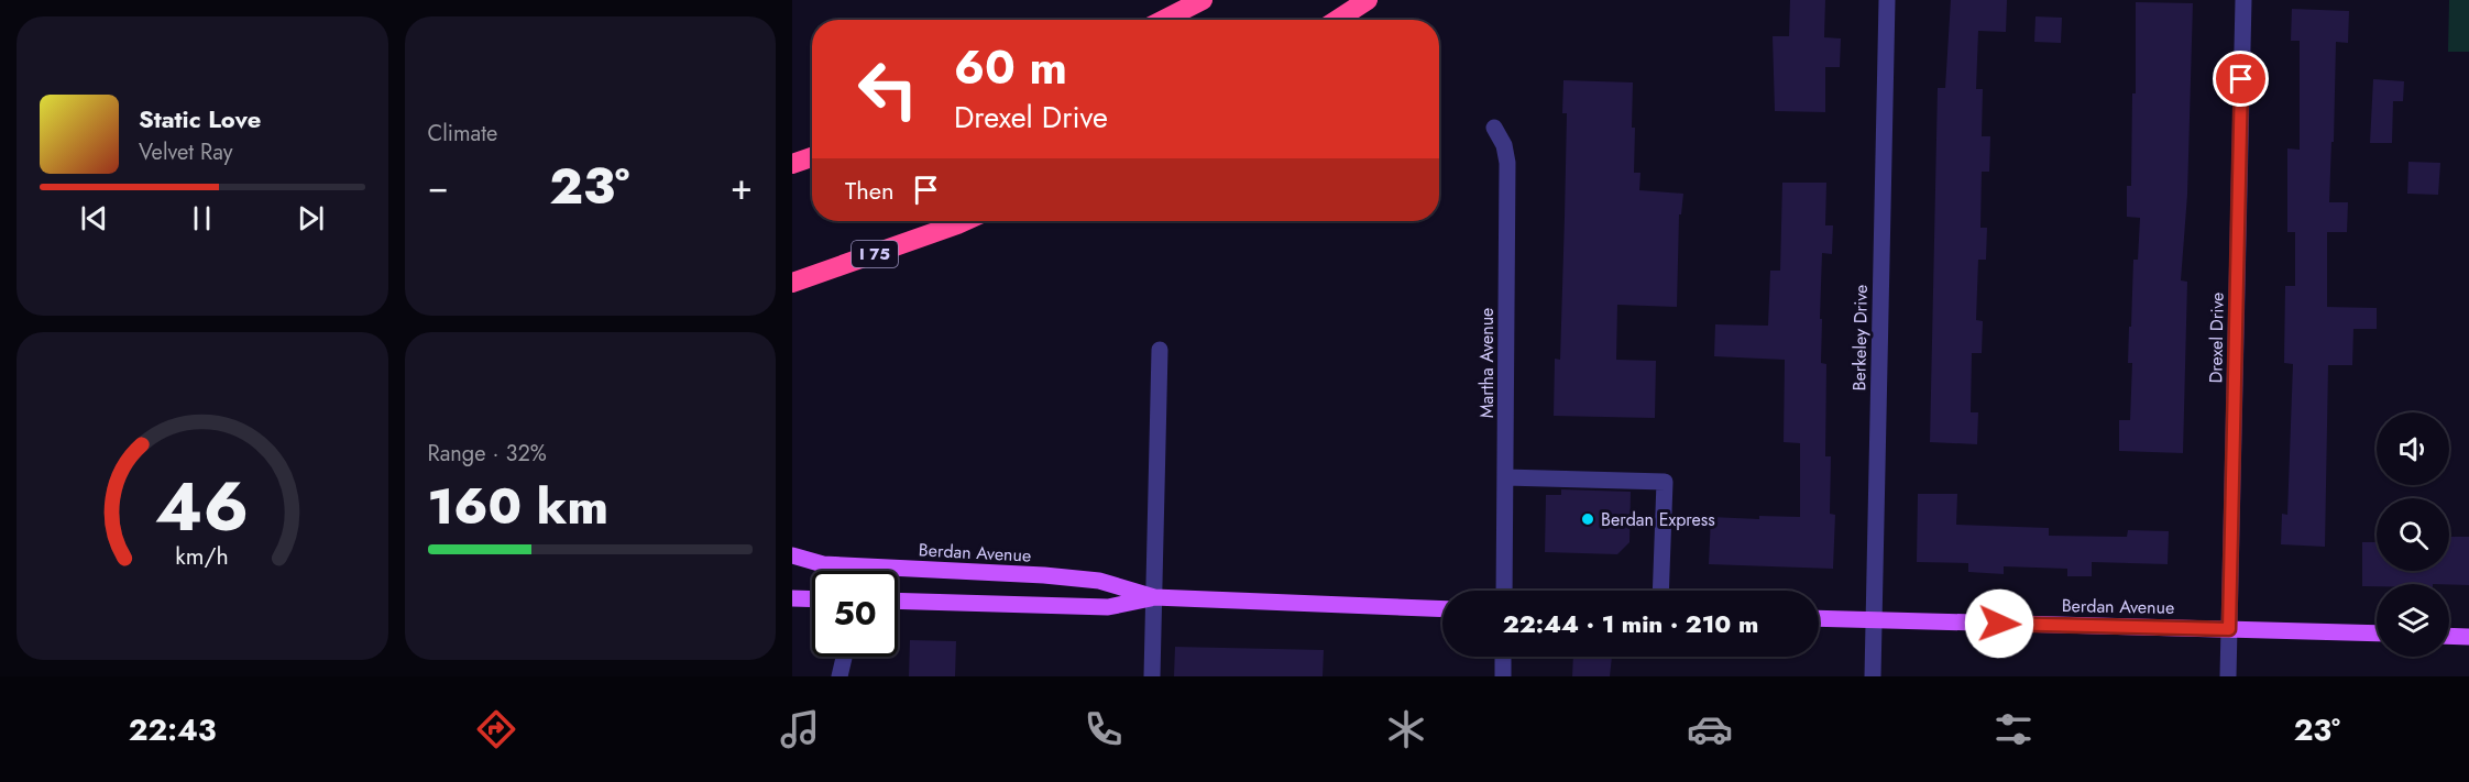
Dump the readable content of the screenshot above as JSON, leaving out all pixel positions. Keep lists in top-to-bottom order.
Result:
{
  "streets": {
    "highway": ["I 75"],
    "main road": ["Berdan Avenue"],
    "street": ["Berkeley Drive", "Drexel Drive", "Martha Avenue"]
  },
  "crossings": [
    ["Berkeley Drive", "Berdan Avenue"],
    ["Drexel Drive", "Berdan Avenue"]
  ],
  "places": ["Berdan Express"],
  "page": {
    "tile": [
      "Climate",
      ["Range · 32%", "160 km"]
    ],
    "turn": ["60 m", "Drexel Drive"],
    "song": ["Static Love", "Velvet Ray"],
    "then": "Then",
    "heat": ["−", "23°", "+"],
    "limit": "50",
    "trip": "22:44 · 1 min · 210 m",
    "tabs": ["22:43", "23°"],
    "gauge": ["46", "km/h"]
  }
}
